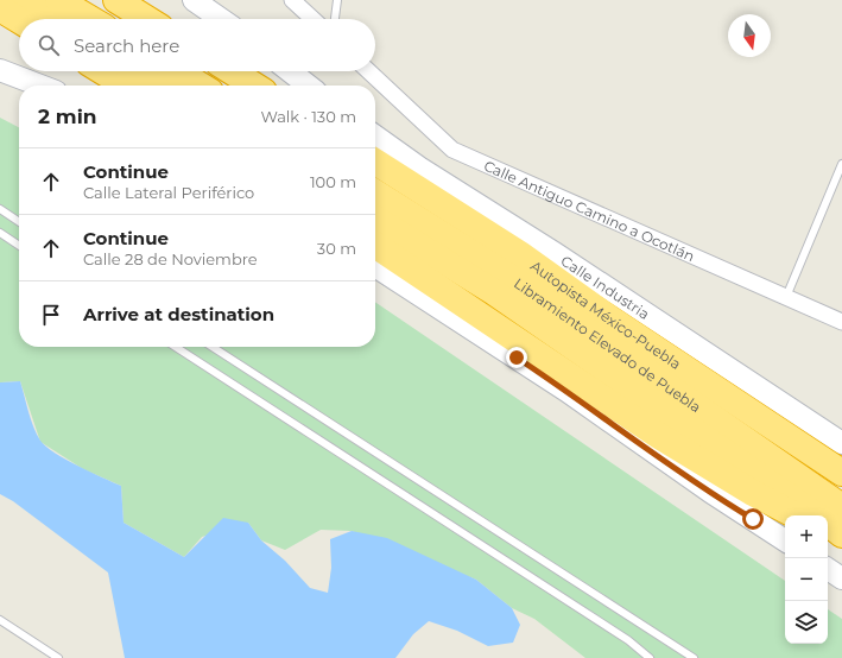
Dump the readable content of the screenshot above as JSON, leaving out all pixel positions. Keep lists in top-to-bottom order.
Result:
{
  "streets": {
    "highway": ["Autopista México-Puebla", "Libramiento Elevado de Puebla"],
    "street": ["Calle Antiguo Camino a Ocotlán", "Calle Industria"]
  },
  "north": "bottom",
  "page": {
    "search": "Search here",
    "heading": ["2 min", "Walk · 130 m"],
    "list": [
      ["Continue", "Calle Lateral Periférico", "100 m"],
      ["Continue", "Calle 28 de Noviembre", "30 m"],
      "Arrive at destination"
    ],
    "map_buttons": ["+", "−"]
  }
}
